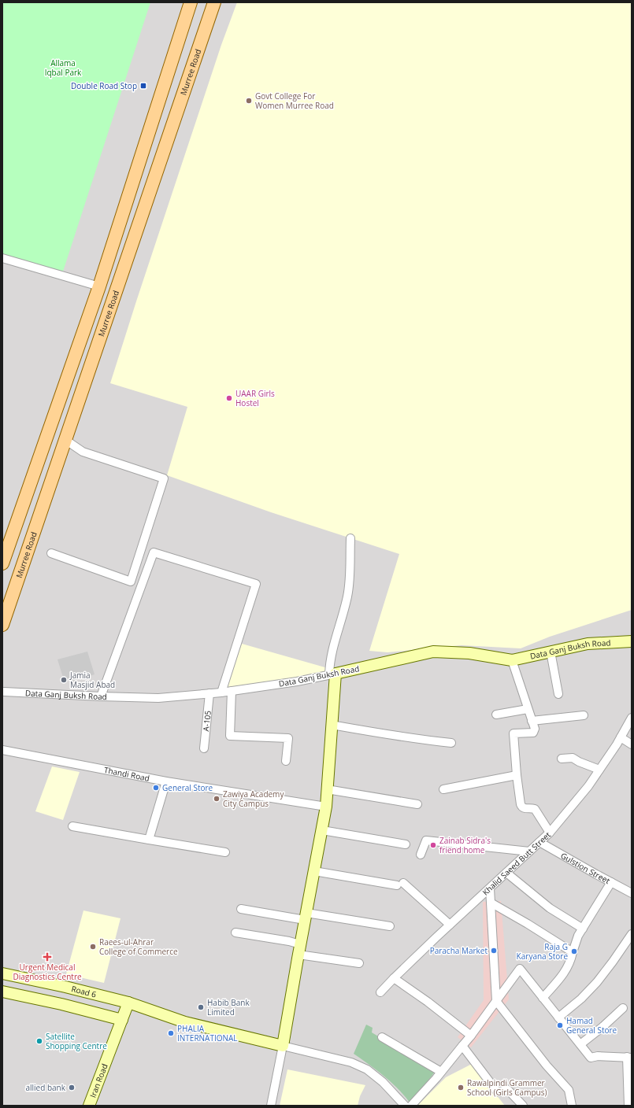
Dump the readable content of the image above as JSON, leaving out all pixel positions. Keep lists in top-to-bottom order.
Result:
{
  "streets": {
    "main road": ["Murree Road"],
    "street": [
      "Data Ganj Buksh Road",
      "A-105",
      "Thandi Road",
      "Khalid Saeed Butt Street",
      "Gulstion Street",
      "Road 6",
      "Iran Road"
    ]
  },
  "crossings": [
    ["Data Ganj Buksh Road", "A-105"],
    ["Khalid Saeed Butt Street", "Gulstion Street"],
    ["Road 6", "Iran Road"]
  ],
  "parks": ["Allama Iqbal Park"],
  "places": {
    "transit": ["Double Road Stop"],
    "other": [
      "Govt College For Women Murree Road",
      "UAAR Girls Hostel",
      "Jamia Masjid Abad",
      "General Store",
      "Zawiya Academy City Campus",
      "Zainab Sidra's friend home",
      "Raees-ul-Ahrar College of Commerce",
      "Paracha Market",
      "Raja G Karyana Store",
      "Habib Bank Limited",
      "Hamad General Store",
      "PHALIA INTERNATIONAL",
      "Satellite Shopping Centre",
      "allied bank",
      "Rawalpindi Grammer School (Girls Campus)"
    ],
    "health": ["Urgent Medical Diagnostics Centre"]
  }
}
